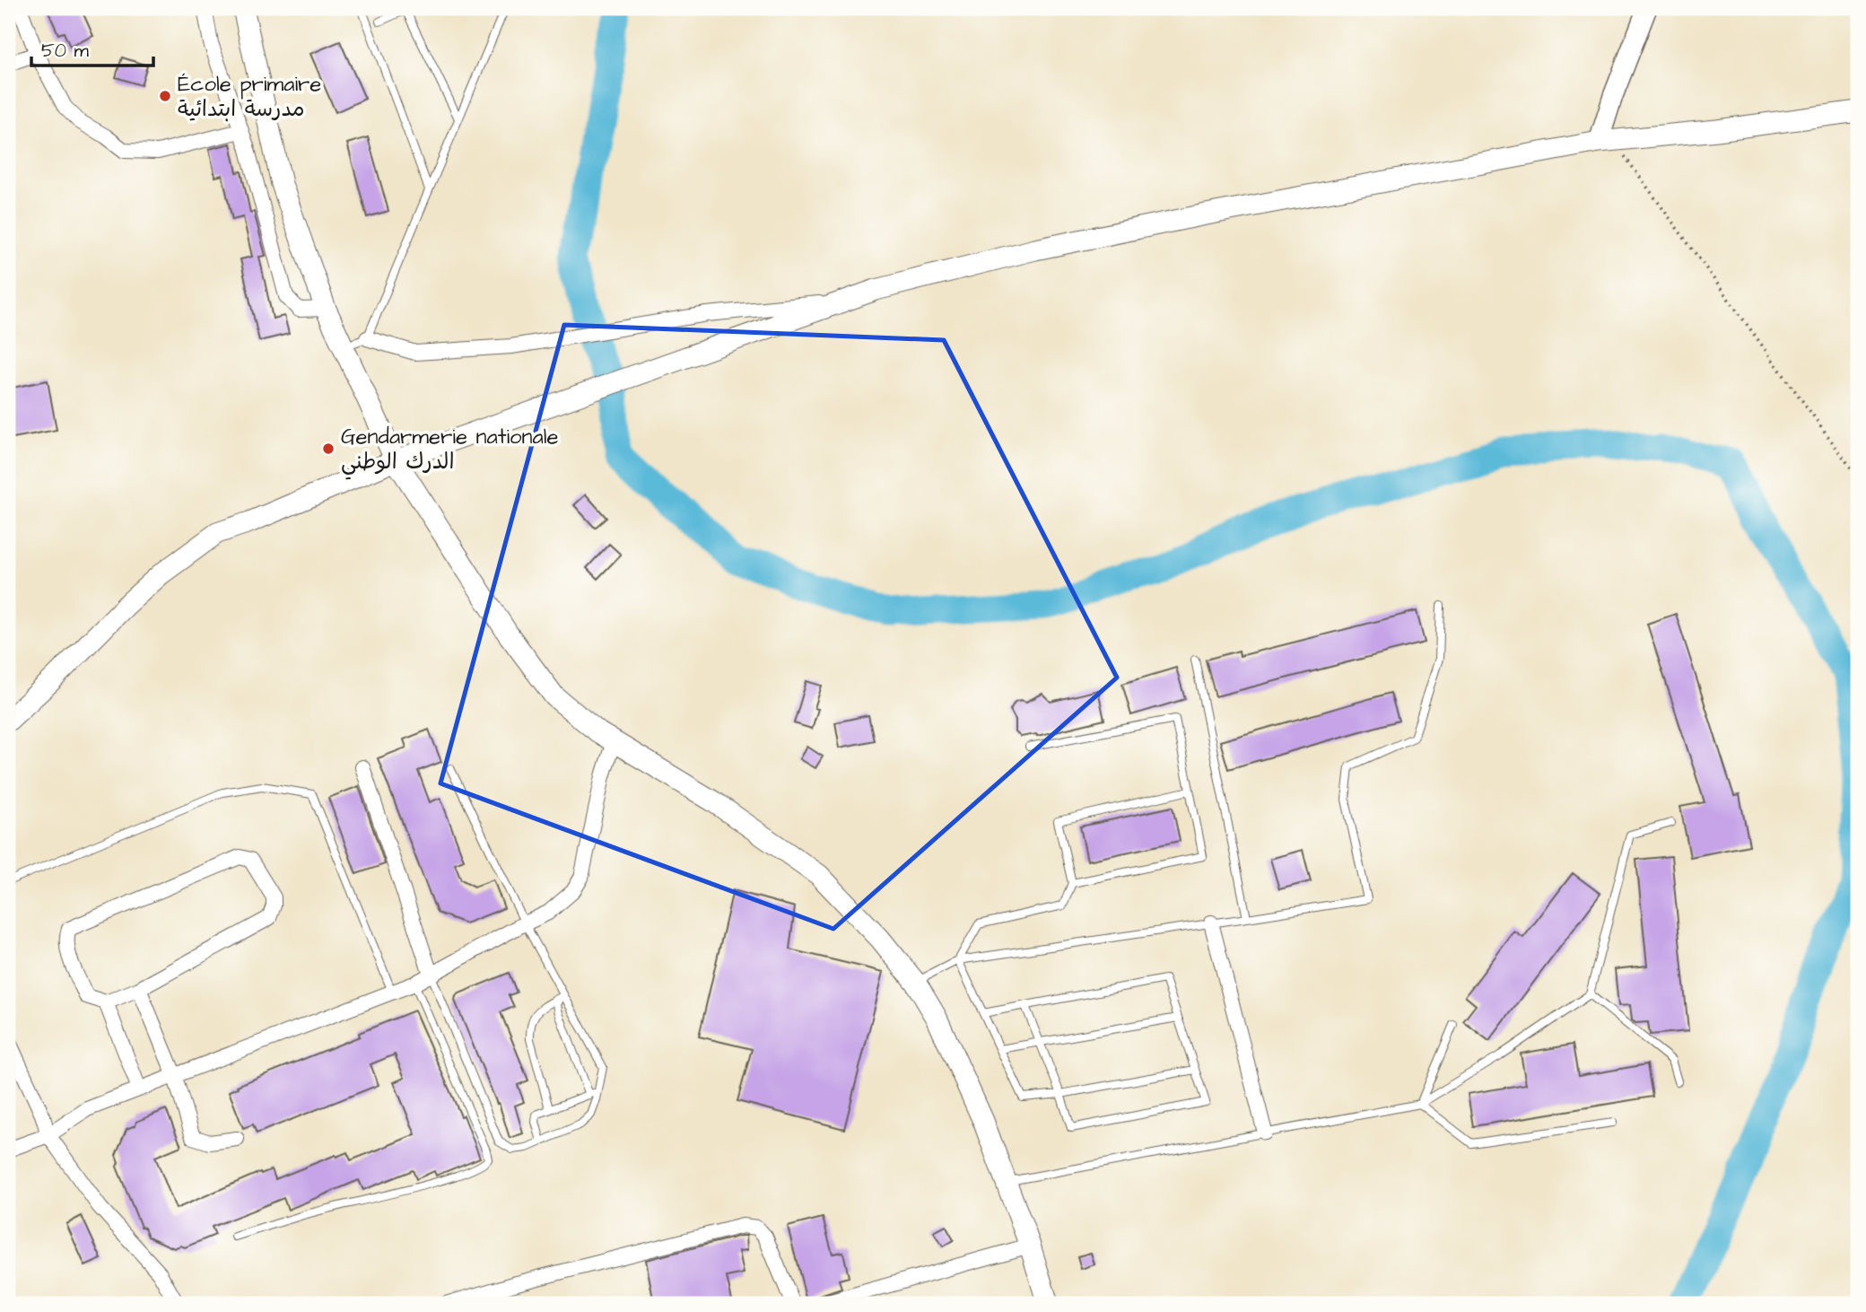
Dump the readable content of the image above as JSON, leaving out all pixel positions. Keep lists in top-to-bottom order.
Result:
{
  "places": ["École primaire مدرسة ابتدائية", "Gendarmerie nationale الدرك الوطني"],
  "scale_bar": "50 m"
}
